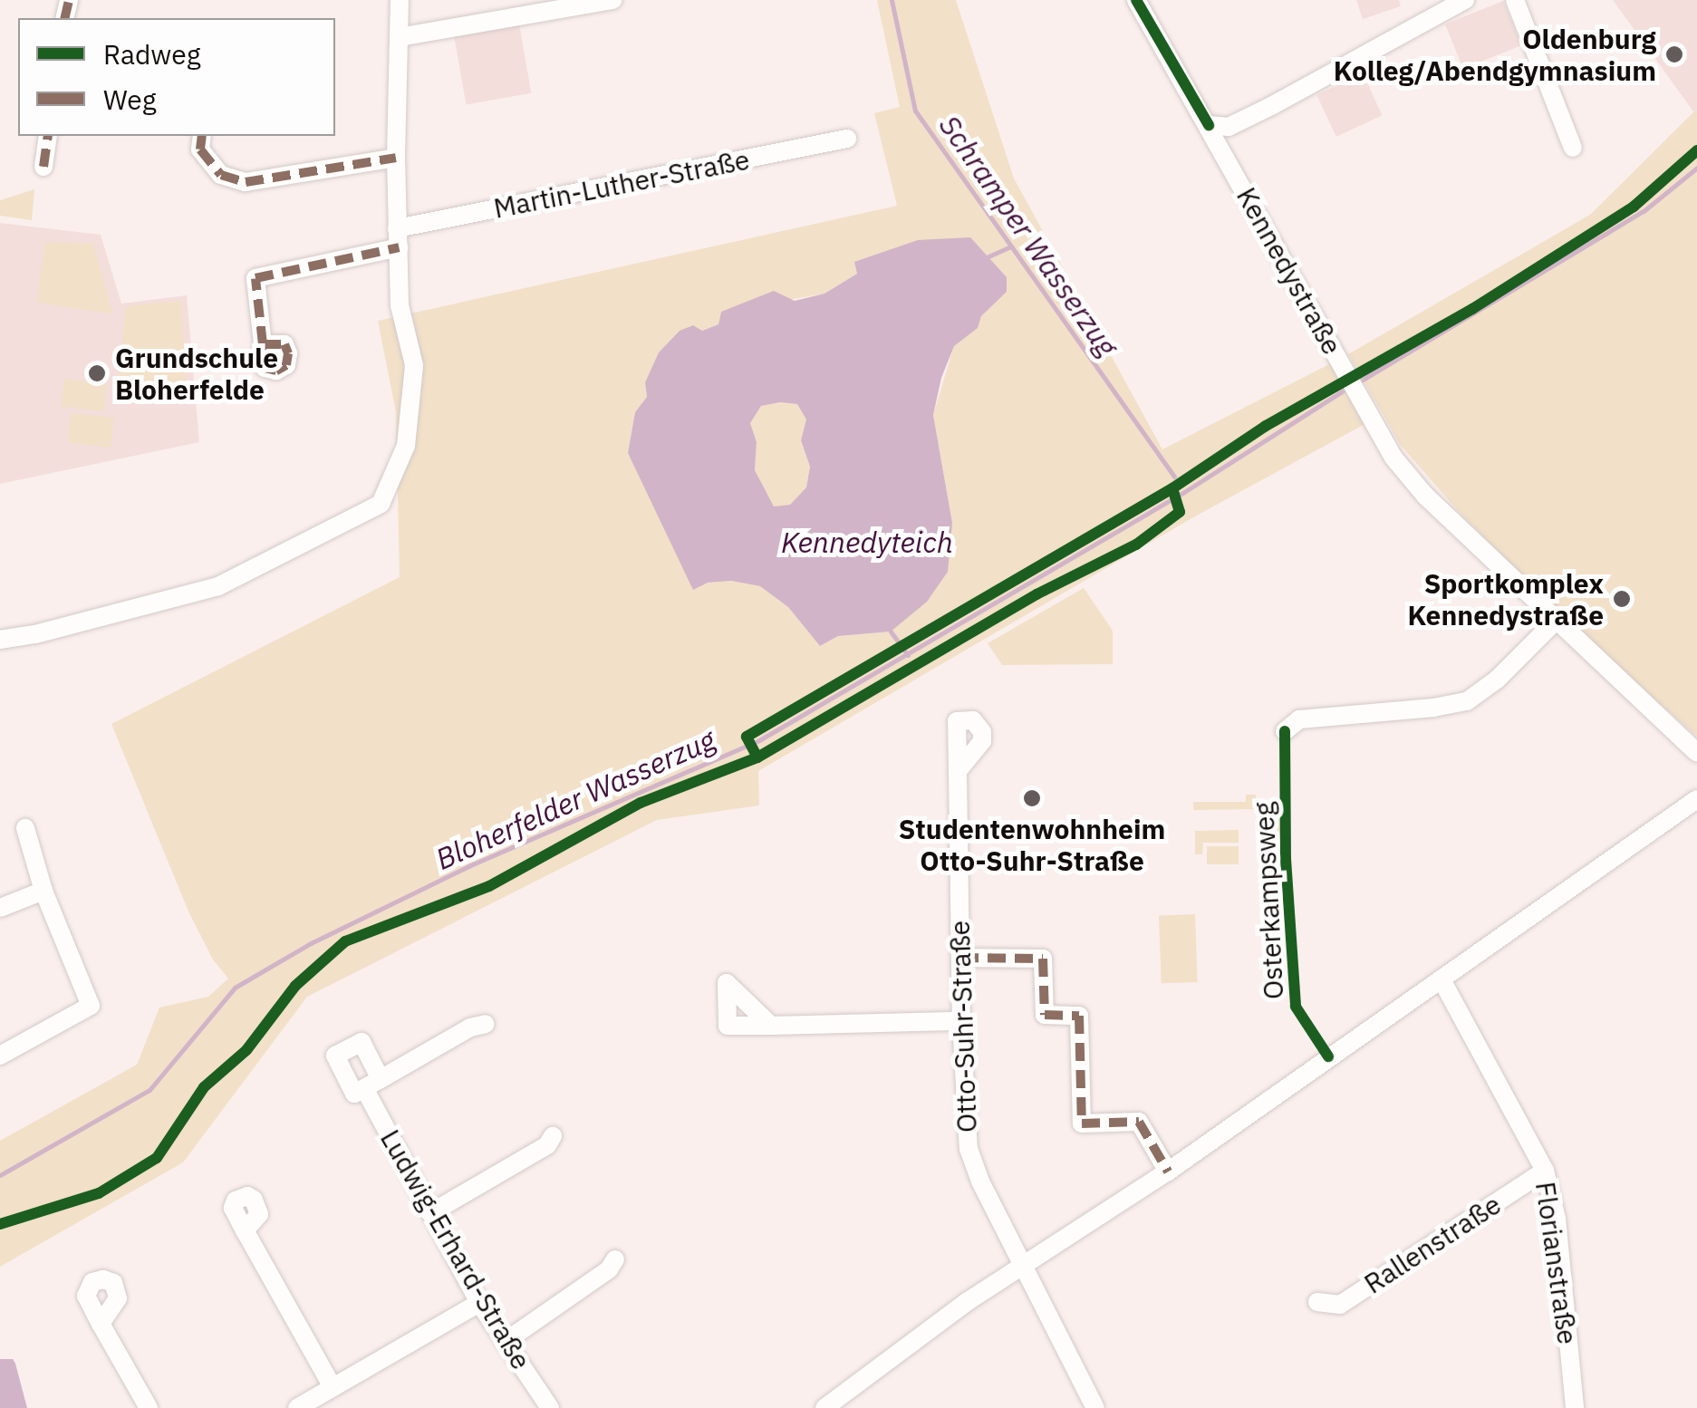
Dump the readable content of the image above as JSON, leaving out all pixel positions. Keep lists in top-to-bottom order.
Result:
{
  "streets": {
    "street": [
      "Martin-Luther-Straße",
      "Kennedystraße",
      "Otto-Suhr-Straße",
      "Rallenstraße",
      "Ludwig-Erhard-Straße",
      "Florianstraße"
    ],
    "cycle path": ["Osterkampsweg"]
  },
  "crossings": [
    ["Rallenstraße", "Florianstraße"]
  ],
  "water": ["Schramper Wasserzug", "Kennedyteich", "Bloherfelder Wasserzug"],
  "places": [
    "Oldenburg Kolleg/Abendgymnasium",
    "Grundschule Bloherfelde",
    "Sportkomplex Kennedystraße",
    "Studentenwohnheim Otto-Suhr-Straße"
  ],
  "legend": ["Radweg", "Weg"]
}
